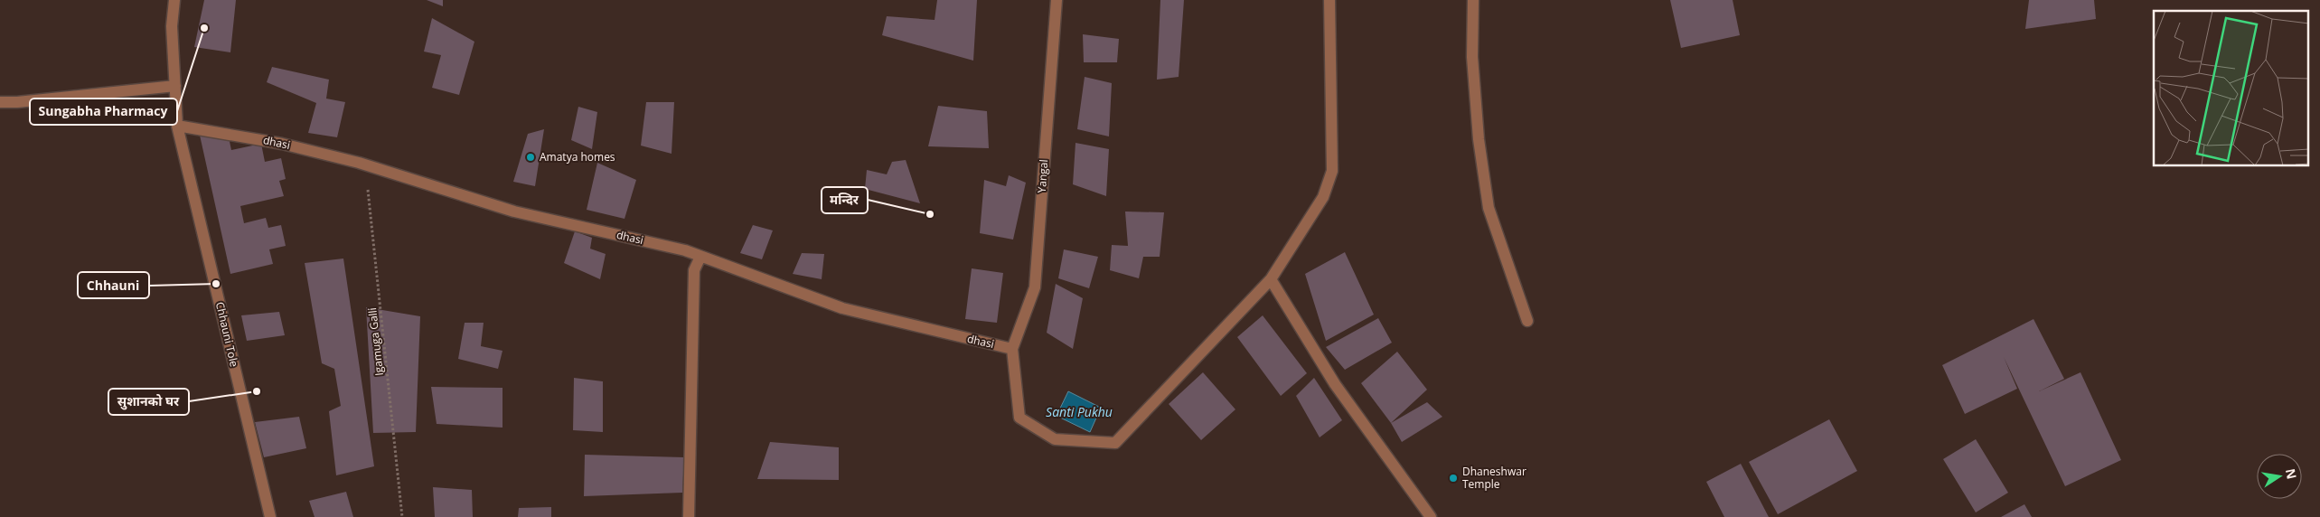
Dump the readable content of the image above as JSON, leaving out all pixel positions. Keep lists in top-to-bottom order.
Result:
{
  "streets": {
    "street": ["dhasi", "Yangal", "Chhauni Tole"],
    "path": ["Igamuga Galli"]
  },
  "crossings": [
    ["dhasi", "Yangal"],
    ["dhasi", "Chhauni Tole"],
    ["dhasi", "Igamuga Galli"]
  ],
  "water": ["Santi Pukhu"],
  "places": [
    "Sungabha Pharmacy",
    "Amatya homes",
    "मन्दिर",
    "Chhauni",
    "सुशानको घर",
    "Dhaneshwar Temple"
  ],
  "north": "right"
}
